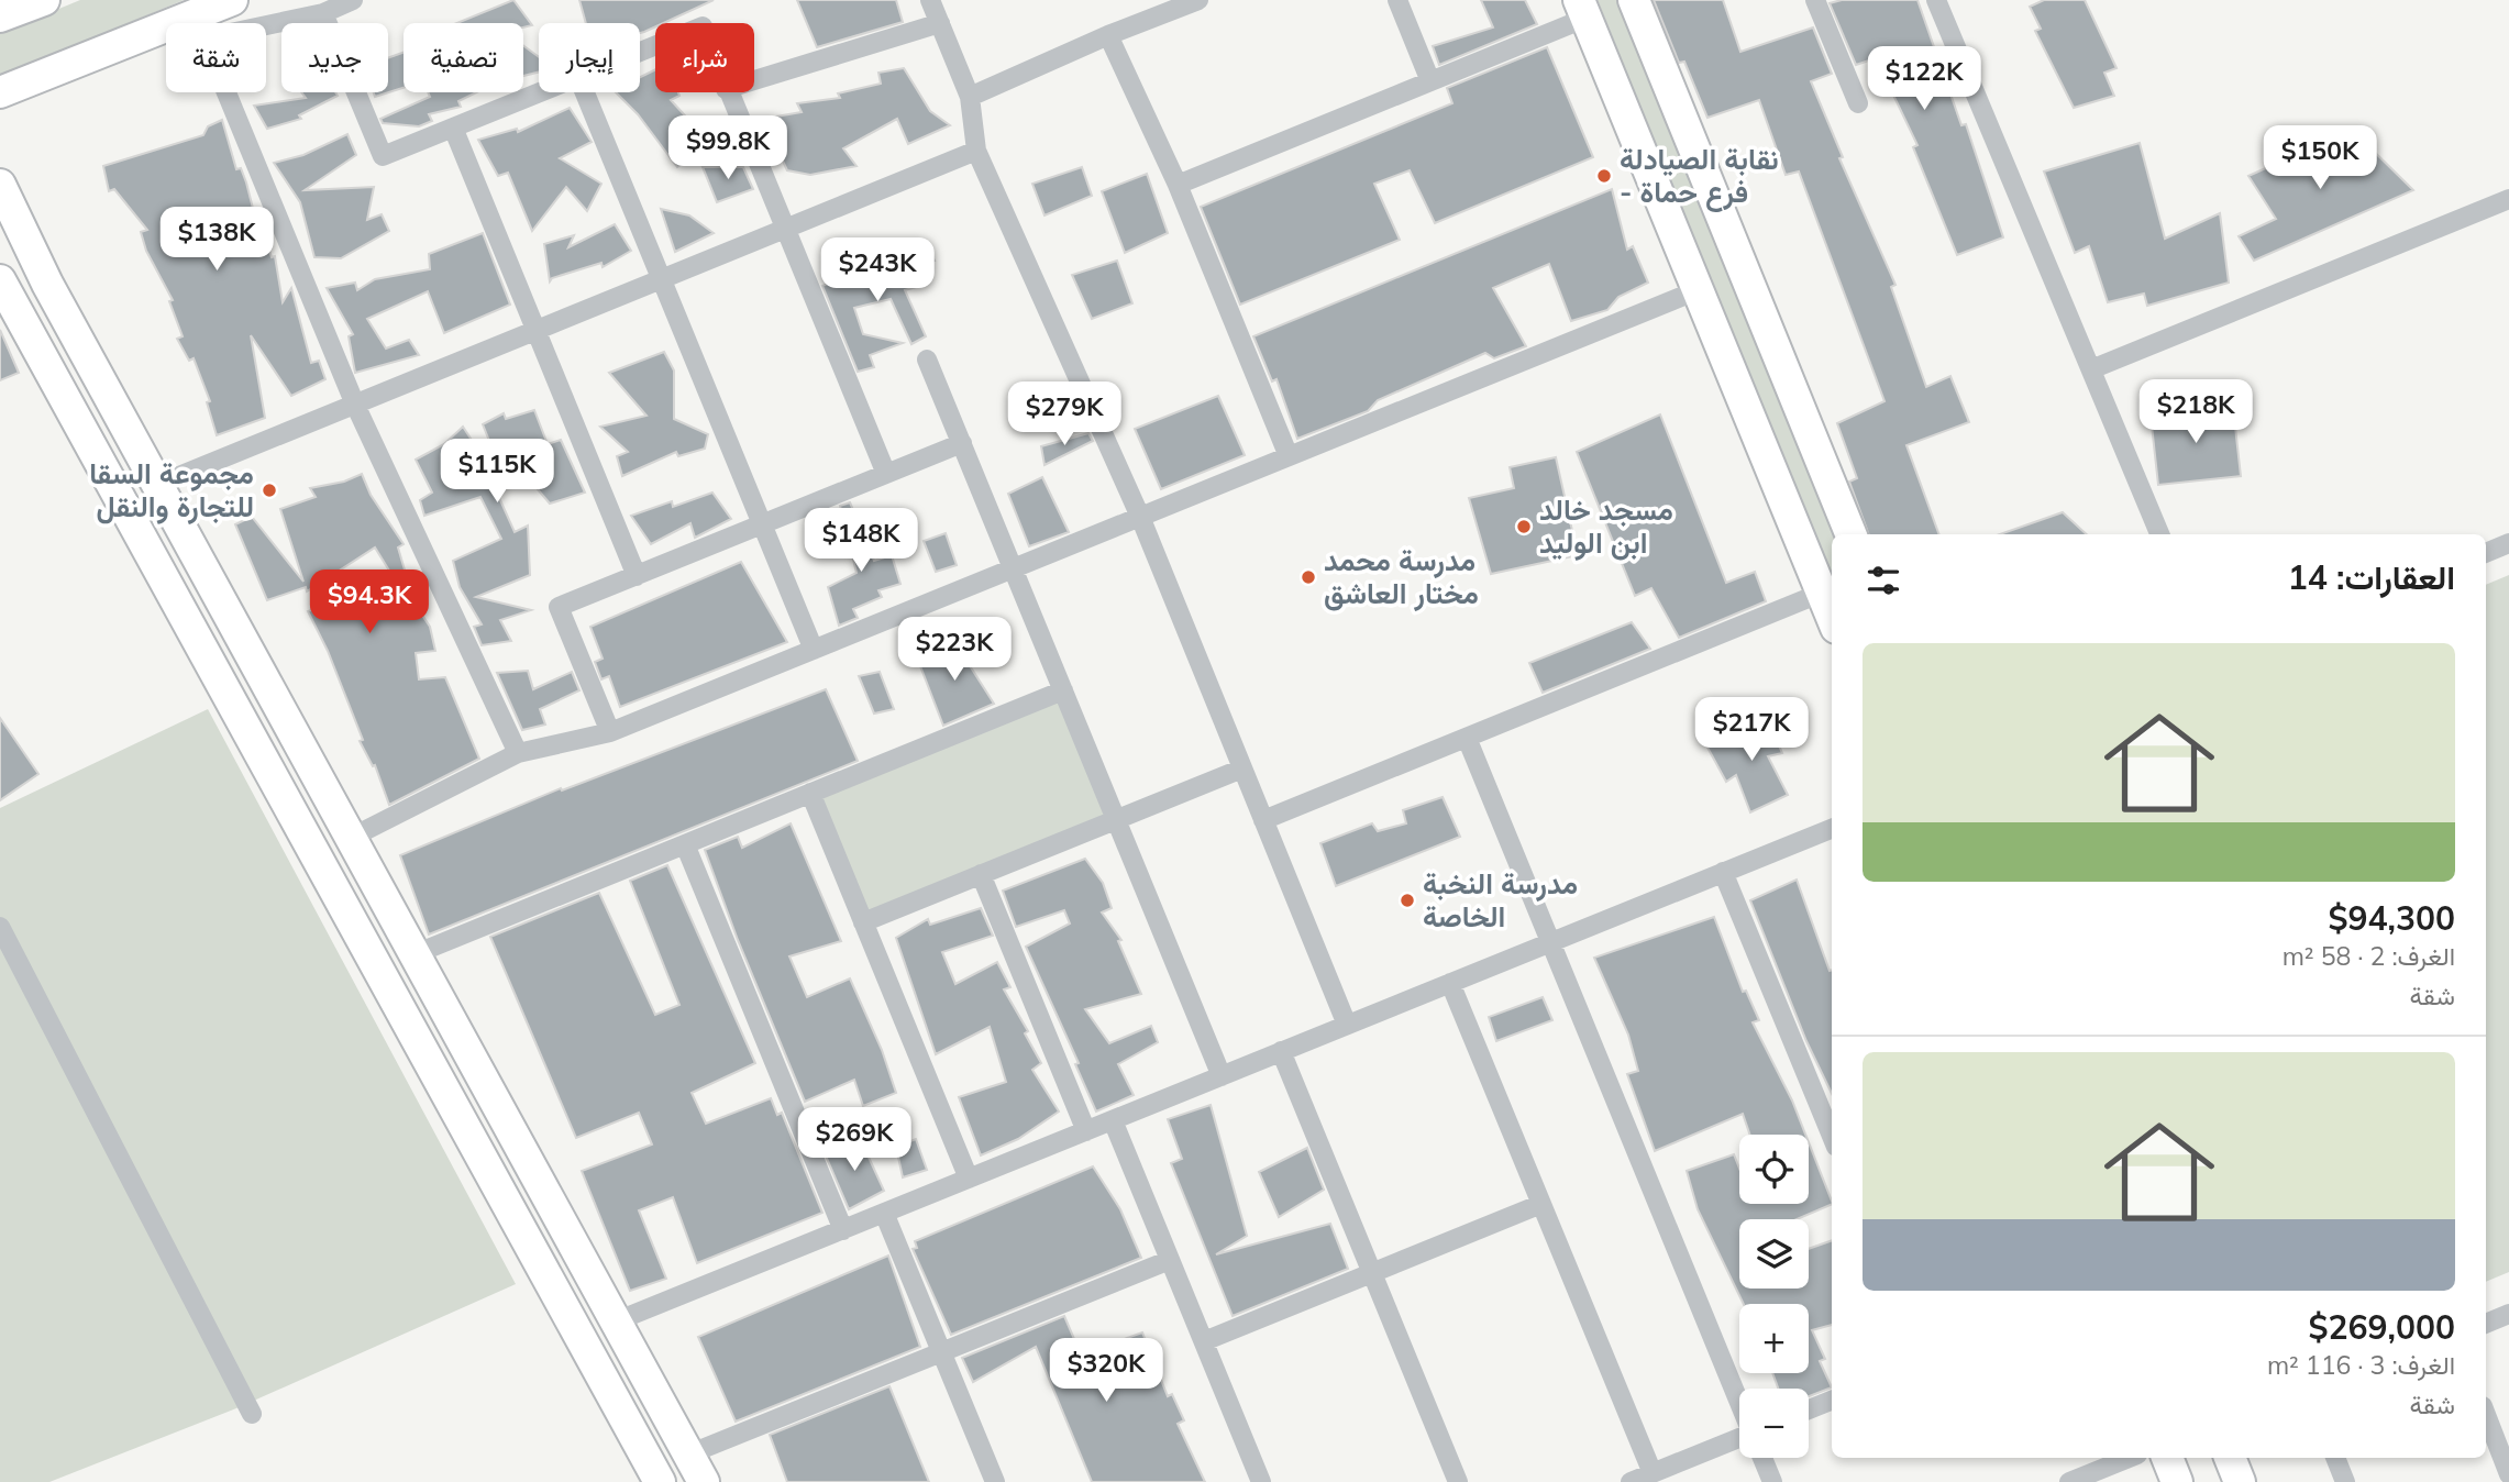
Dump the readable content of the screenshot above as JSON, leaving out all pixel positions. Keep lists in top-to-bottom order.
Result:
{
  "places": [
    "نقابة الصيادلة - فرع حماة",
    "مجموعة السقا للتجارة والنقل",
    "مسجد خالد ابن الوليد",
    "مدرسة محمد مختار العاشق",
    "مدرسة النخبة الخاصة"
  ],
  "page": {
    "chip": [
      "شراء",
      "إيجار",
      "تصفية",
      "جديد",
      "شقة"
    ],
    "price": [
      "$122K",
      "$99.8K",
      "$150K",
      "$138K",
      "$243K",
      "$218K",
      "$279K",
      "$115K",
      "$148K",
      "$94.3K",
      "$223K",
      "$217K",
      "$269K",
      "$320K"
    ],
    "heading": "العقارات: 14",
    "list": [
      {
        "name": "$94,300",
        "note": "الغرف: 2 · 58 m² · شقة"
      },
      {
        "name": "$269,000",
        "note": "الغرف: 3 · 116 m² · شقة"
      }
    ],
    "map_buttons": ["+", "−"]
  }
}
